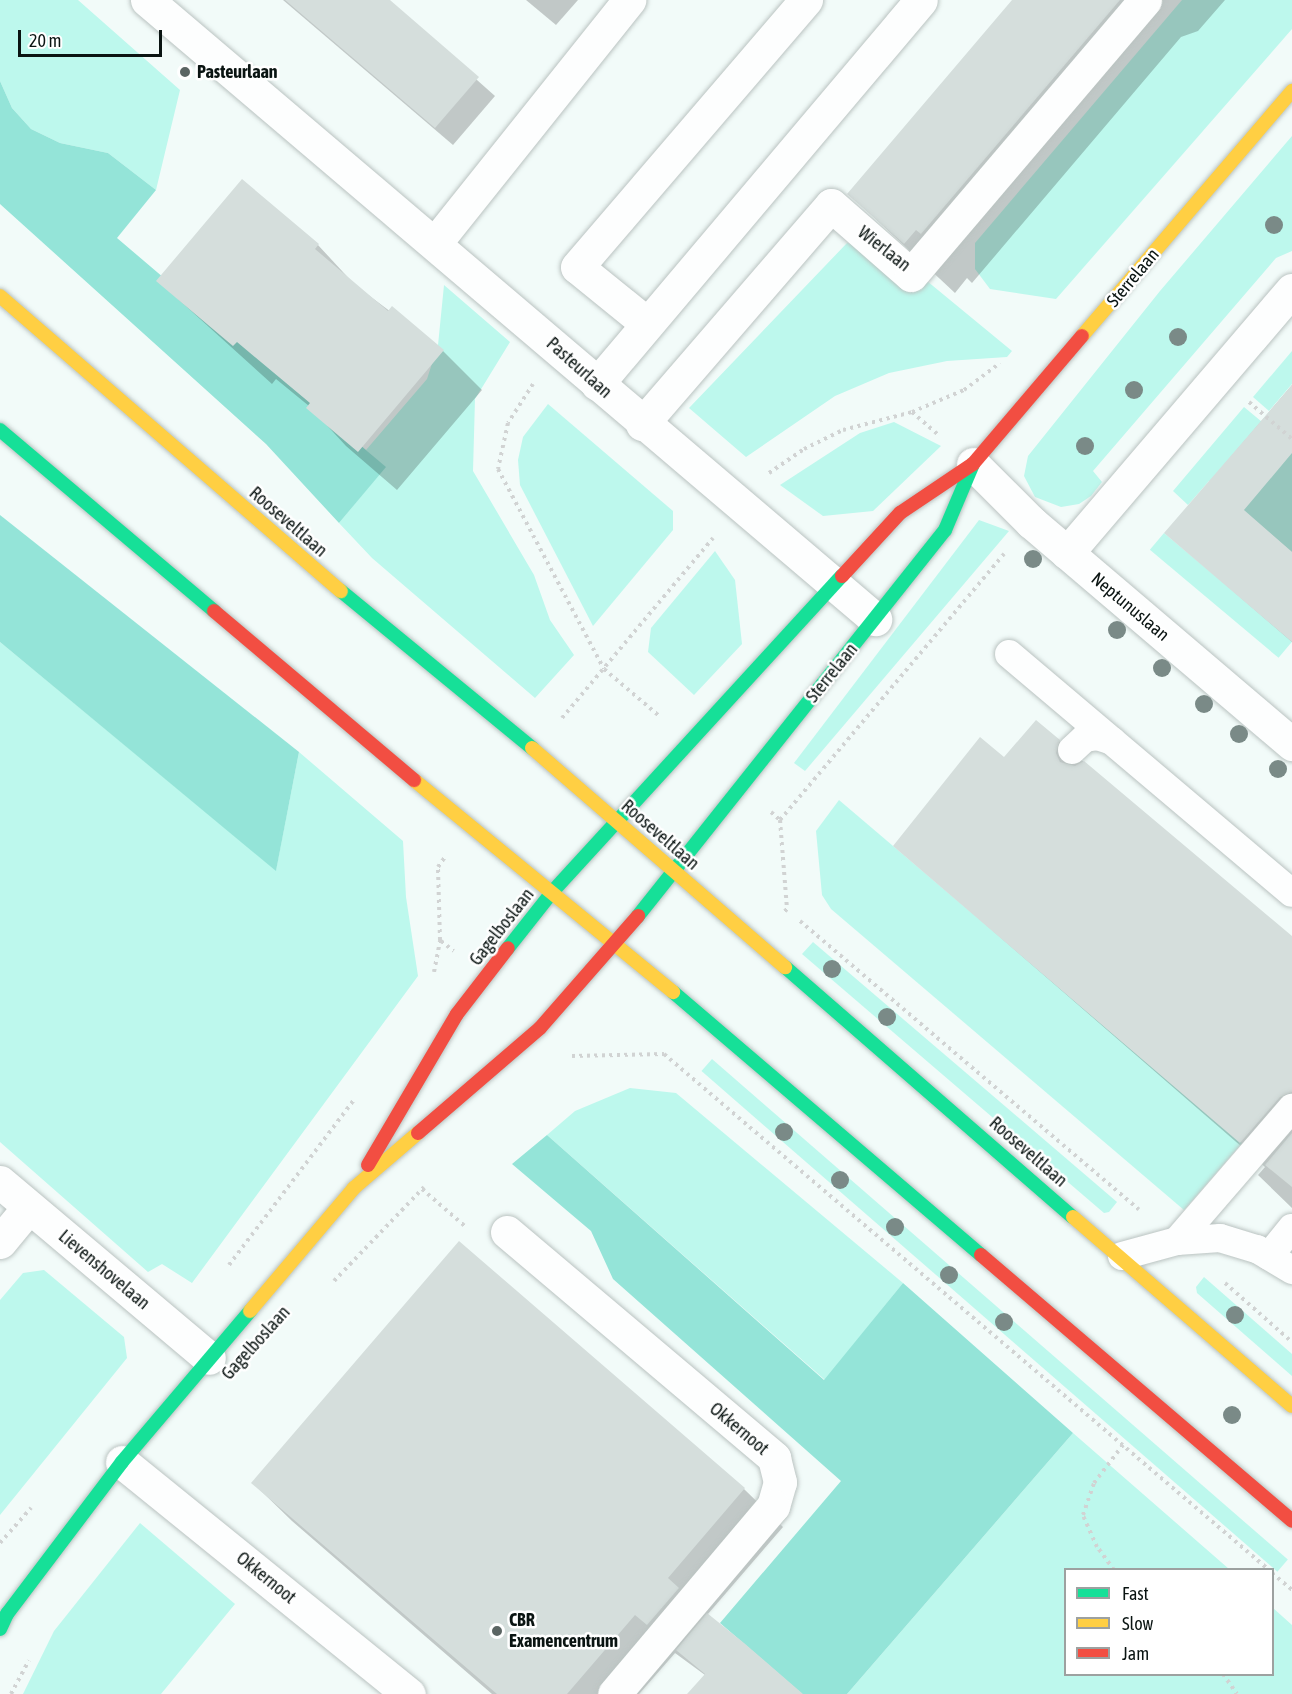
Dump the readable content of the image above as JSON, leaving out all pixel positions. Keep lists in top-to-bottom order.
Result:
{
  "streets": {
    "main road": ["Sterrelaan", "Rooseveltlaan", "Gagelboslaan"],
    "street": [
      "Wierlaan",
      "Pasteurlaan",
      "Neptunuslaan",
      "Lievenshovelaan",
      "Okkernoot"
    ]
  },
  "crossings": [
    ["Wierlaan", "Pasteurlaan"],
    ["Sterrelaan", "Pasteurlaan"],
    ["Sterrelaan", "Rooseveltlaan"],
    ["Sterrelaan", "Neptunuslaan"],
    ["Sterrelaan", "Gagelboslaan"],
    ["Rooseveltlaan", "Gagelboslaan"],
    ["Gagelboslaan", "Lievenshovelaan"],
    ["Gagelboslaan", "Okkernoot"]
  ],
  "places": ["Pasteurlaan", "CBR Examencentrum"],
  "legend": ["Fast", "Slow", "Jam"],
  "scale_bar": "20 m"
}
